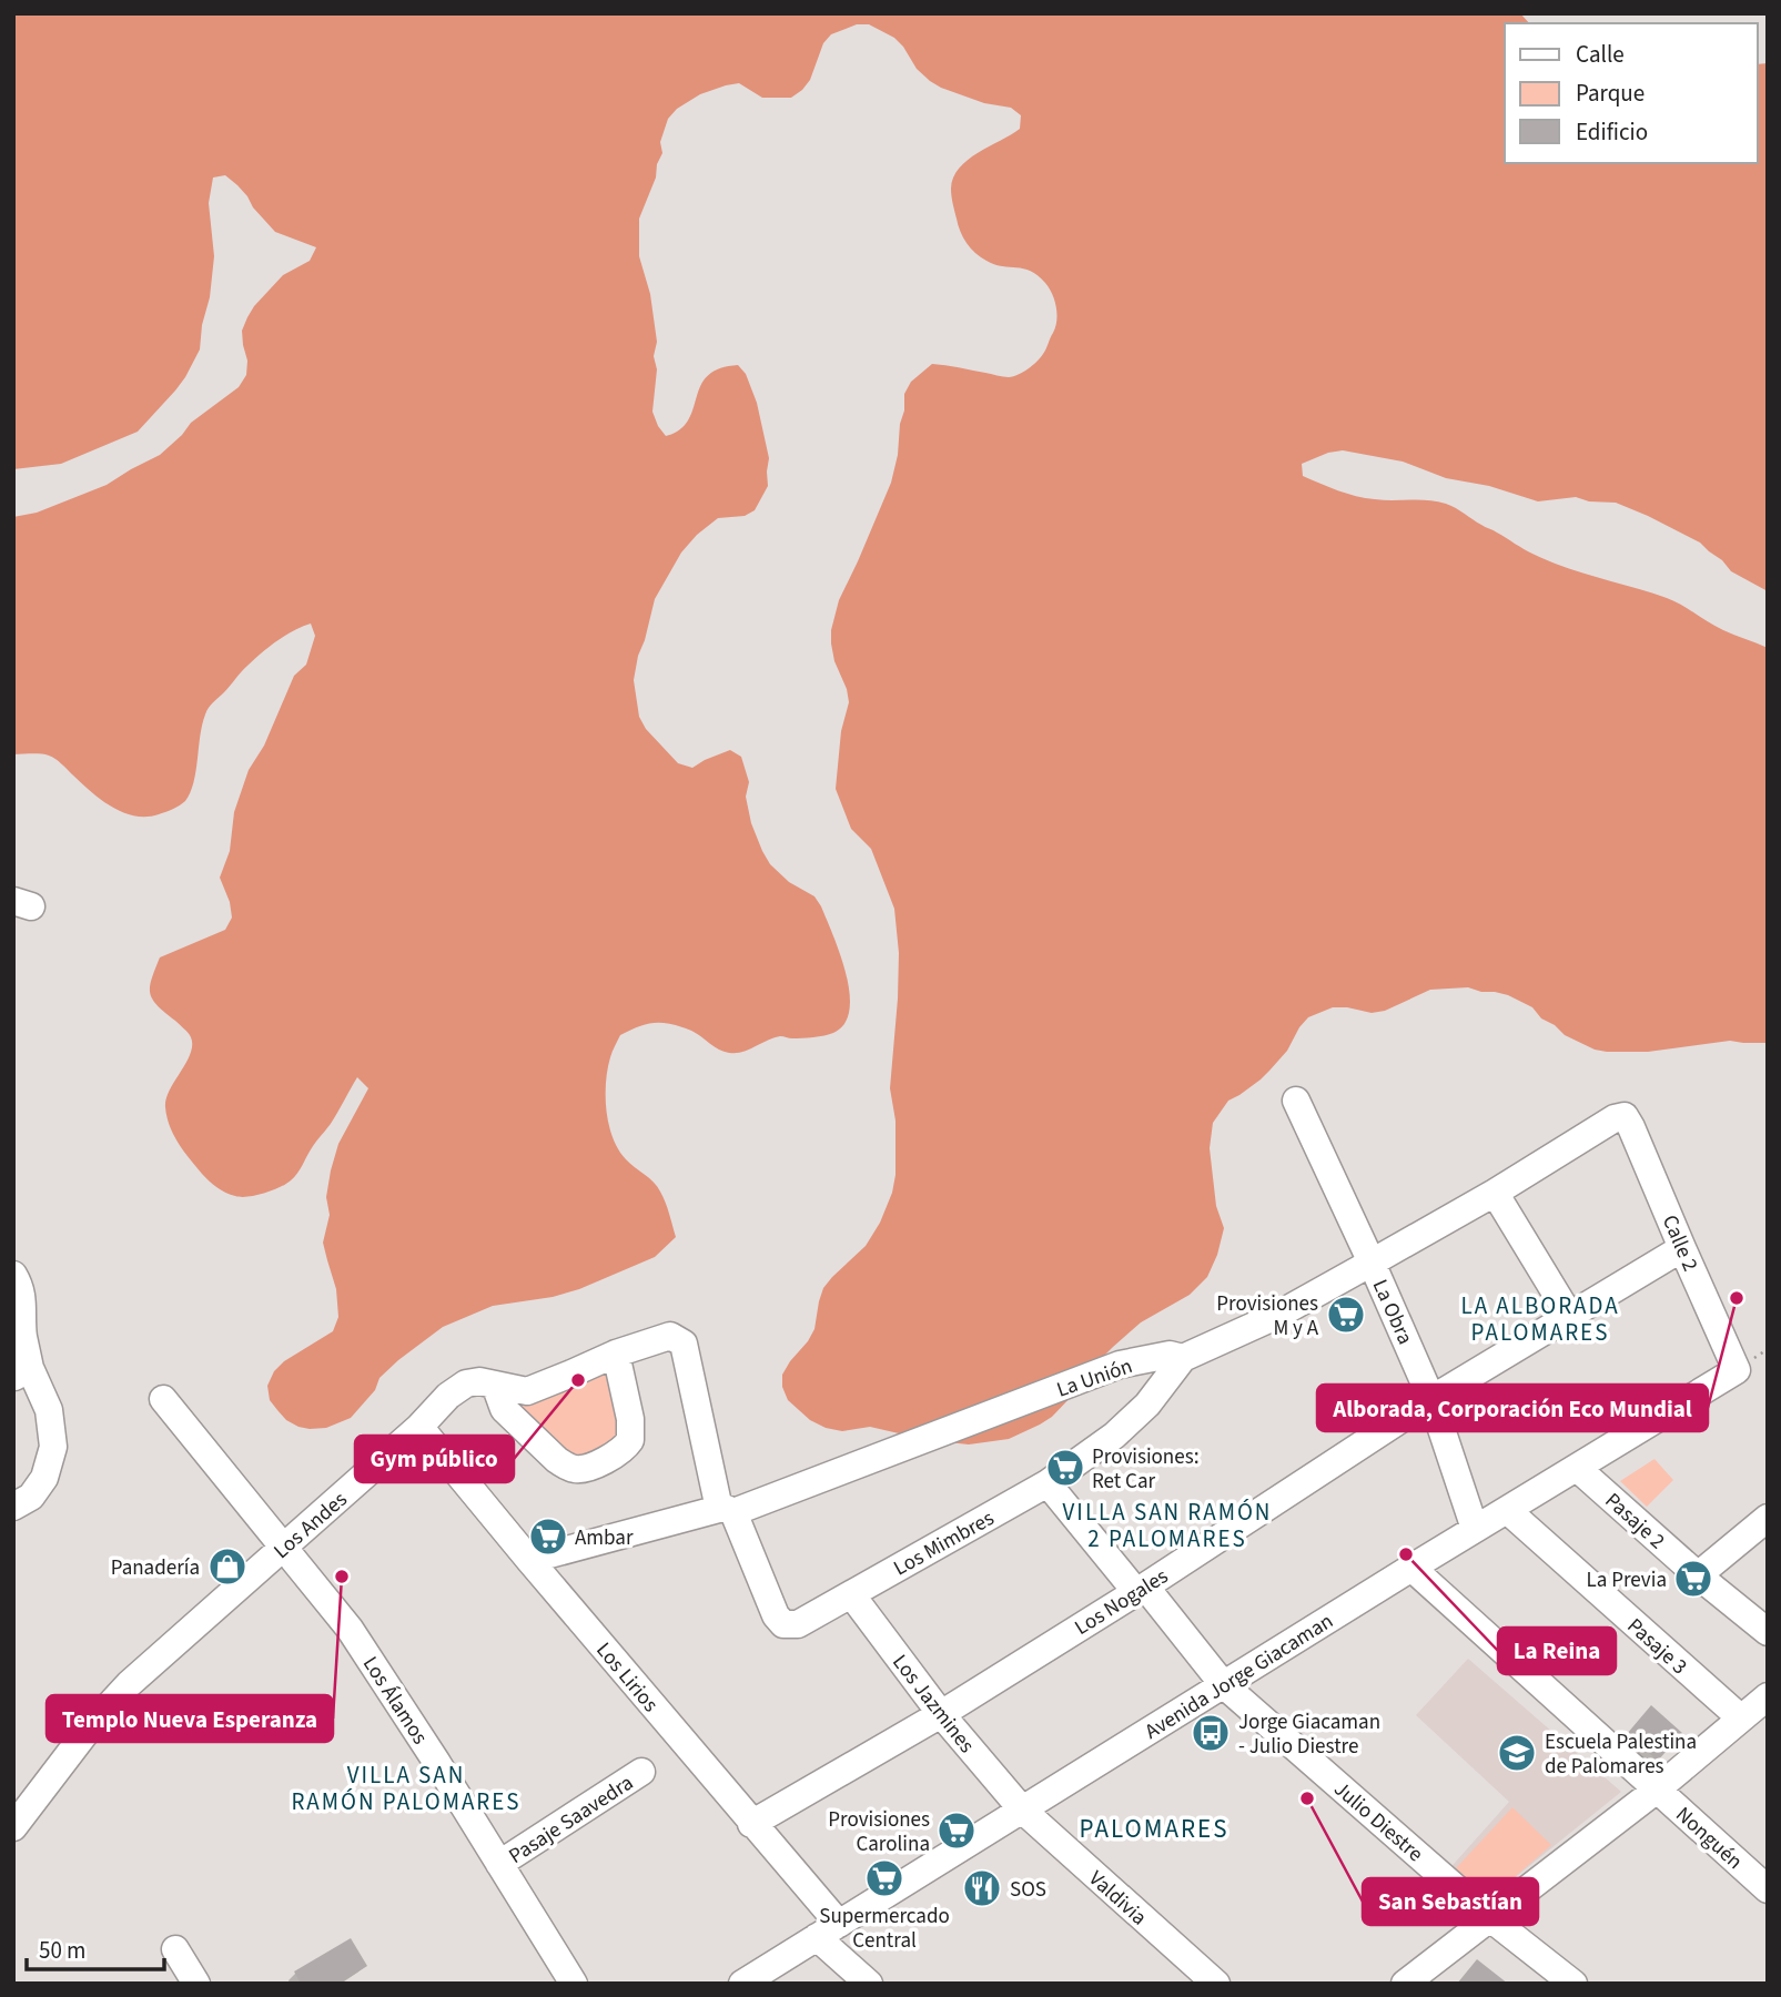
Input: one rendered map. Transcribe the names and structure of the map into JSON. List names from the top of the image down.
{
  "streets": {
    "street": [
      "Calle 2",
      "La Obra",
      "La Unión",
      "Pasaje 2",
      "Los Andes",
      "Los Mimbres",
      "Los Nogales",
      "Pasaje 3",
      "Avenida Jorge Giacaman",
      "Los Lirios",
      "Los Álamos",
      "Los Jazmines",
      "Pasaje Saavedra",
      "Julio Diestre",
      "Nonguén",
      "Valdivia"
    ]
  },
  "crossings": [
    ["Calle 2", "La Unión"],
    ["Calle 2", "Los Nogales"],
    ["Calle 2", "Avenida Jorge Giacaman"],
    ["La Obra", "La Unión"],
    ["La Obra", "Los Nogales"],
    ["La Obra", "Avenida Jorge Giacaman"],
    ["La Unión", "Los Andes"],
    ["La Unión", "Los Mimbres"],
    ["La Unión", "Los Lirios"],
    ["Pasaje 2", "Avenida Jorge Giacaman"],
    ["Los Andes", "Los Mimbres"],
    ["Los Andes", "Los Lirios"],
    ["Los Andes", "Los Álamos"],
    ["Los Mimbres", "Los Jazmines"],
    ["Los Mimbres", "Julio Diestre"],
    ["Los Nogales", "Los Lirios"],
    ["Los Nogales", "Los Jazmines"],
    ["Los Nogales", "Julio Diestre"],
    ["Pasaje 3", "Avenida Jorge Giacaman"],
    ["Avenida Jorge Giacaman", "Los Lirios"],
    ["Avenida Jorge Giacaman", "Los Jazmines"],
    ["Avenida Jorge Giacaman", "Julio Diestre"],
    ["Avenida Jorge Giacaman", "Nonguén"],
    ["Avenida Jorge Giacaman", "Valdivia"],
    ["Los Álamos", "Pasaje Saavedra"],
    ["Los Jazmines", "Valdivia"]
  ],
  "districts": [
    "LA ALBORADA PALOMARES",
    "VILLA SAN RAMÓN 2 PALOMARES",
    "VILLA SAN RAMÓN PALOMARES",
    "PALOMARES"
  ],
  "places": {
    "other": [
      "Alborada, Corporación Eco Mundial",
      "Gym público",
      "La Reina",
      "Templo Nueva Esperanza",
      "San Sebastían"
    ],
    "supermarket": [
      "Provisiones M y A",
      "Provisiones: Ret Car",
      "Ambar",
      "La Previa",
      "Provisiones Carolina",
      "Supermercado Central"
    ],
    "shop": ["Panadería"],
    "bus stop": ["Jorge Giacaman - Julio Diestre"],
    "school or university": ["Escuela Palestina de Palomares"],
    "restaurant": ["SOS"]
  },
  "legend": ["Calle", "Parque", "Edificio"],
  "scale_bar": "50 m"
}
